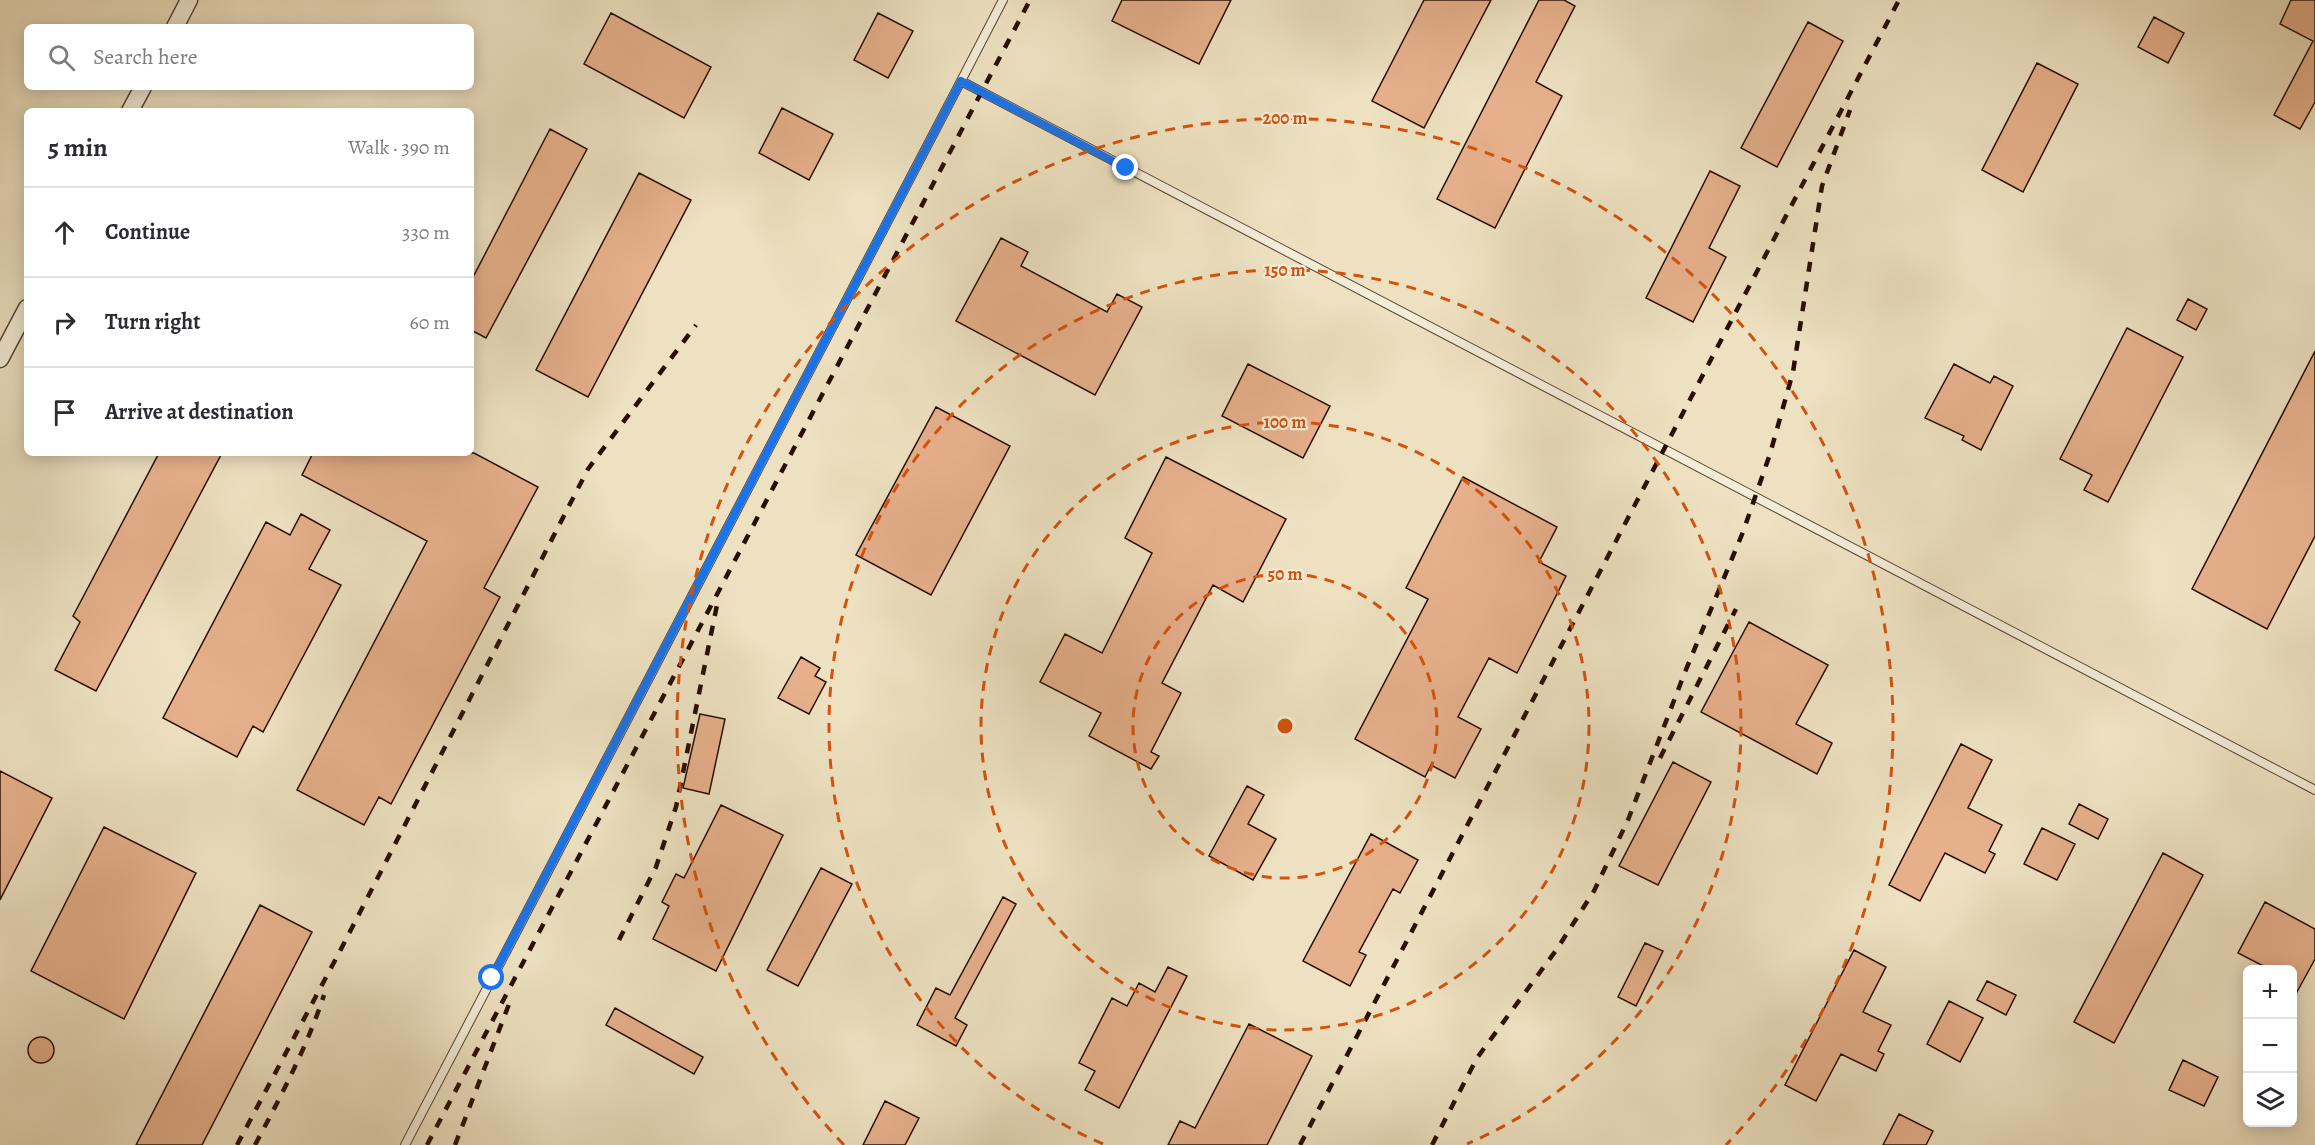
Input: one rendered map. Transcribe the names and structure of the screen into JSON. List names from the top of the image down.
{
  "page": {
    "search": "Search here",
    "heading": ["5 min", "Walk · 390 m"],
    "list": [
      ["Continue", "330 m"],
      ["Turn right", "60 m"],
      "Arrive at destination"
    ],
    "map_buttons": ["+", "−"]
  },
  "rings": [
    "200 m",
    "150 m",
    "100 m",
    "50 m"
  ]
}
